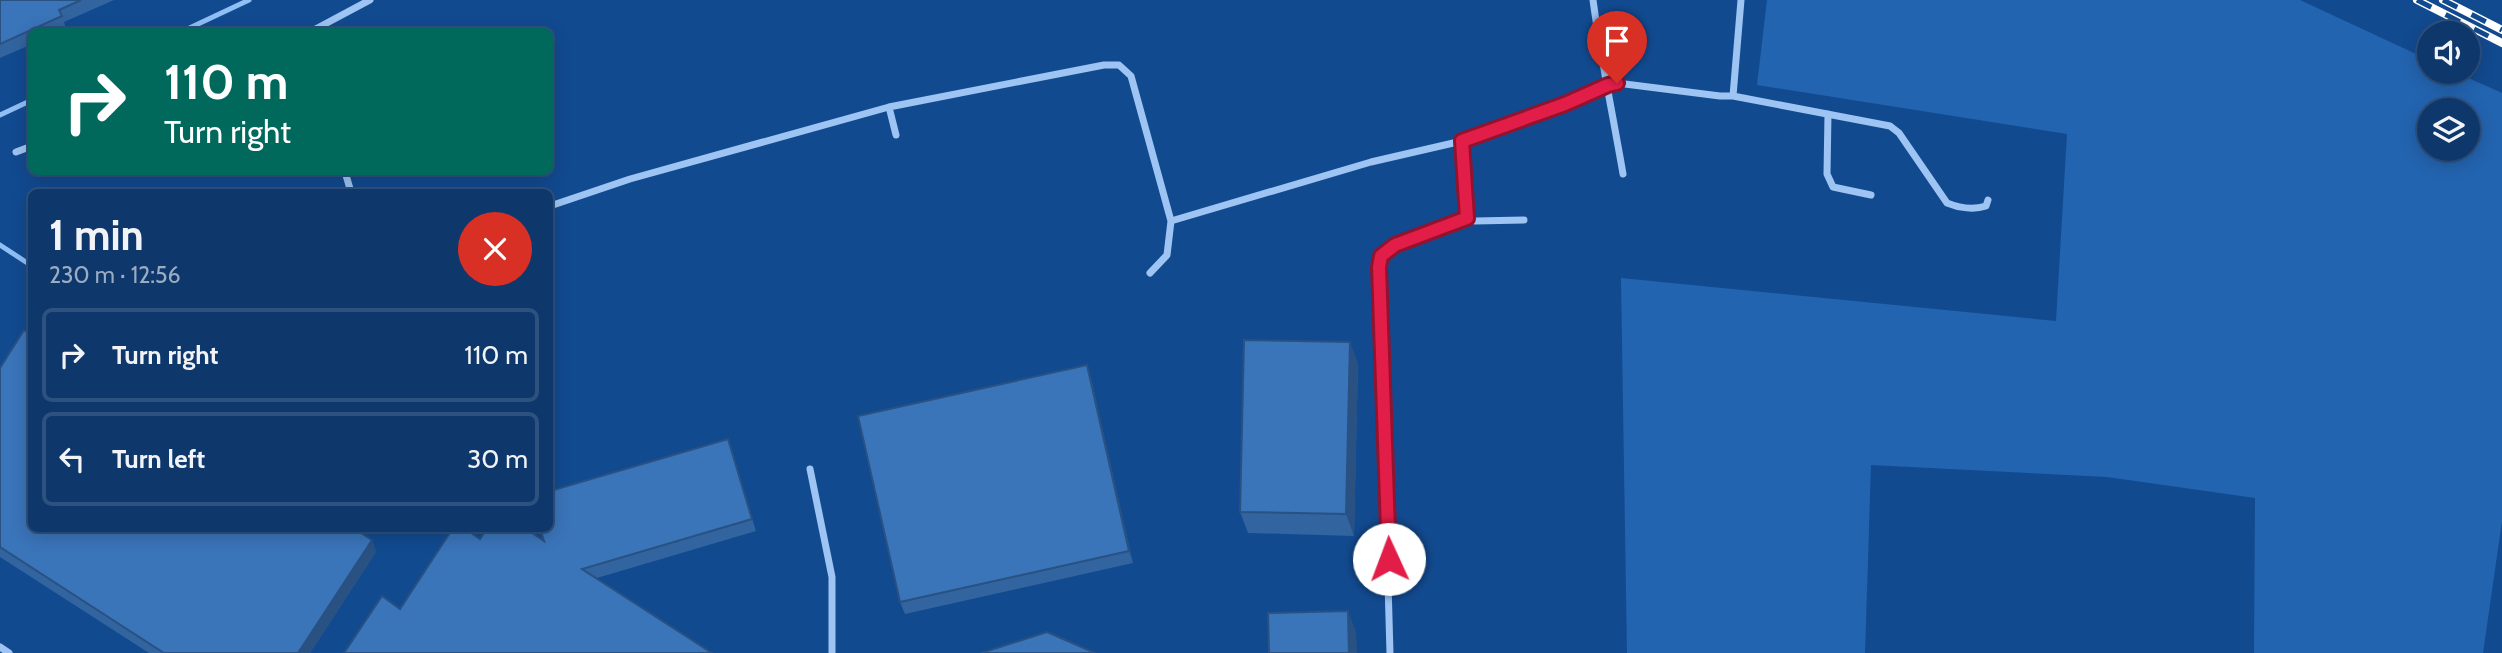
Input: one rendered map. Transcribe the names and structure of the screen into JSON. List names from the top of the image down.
{
  "page": {
    "turn": ["110 m", "Turn right"],
    "heading": ["1 min", "230 m · 12:56"],
    "list": [
      {
        "name": "Turn right",
        "value": "110 m"
      },
      {
        "name": "Turn left",
        "value": "30 m"
      }
    ]
  }
}
